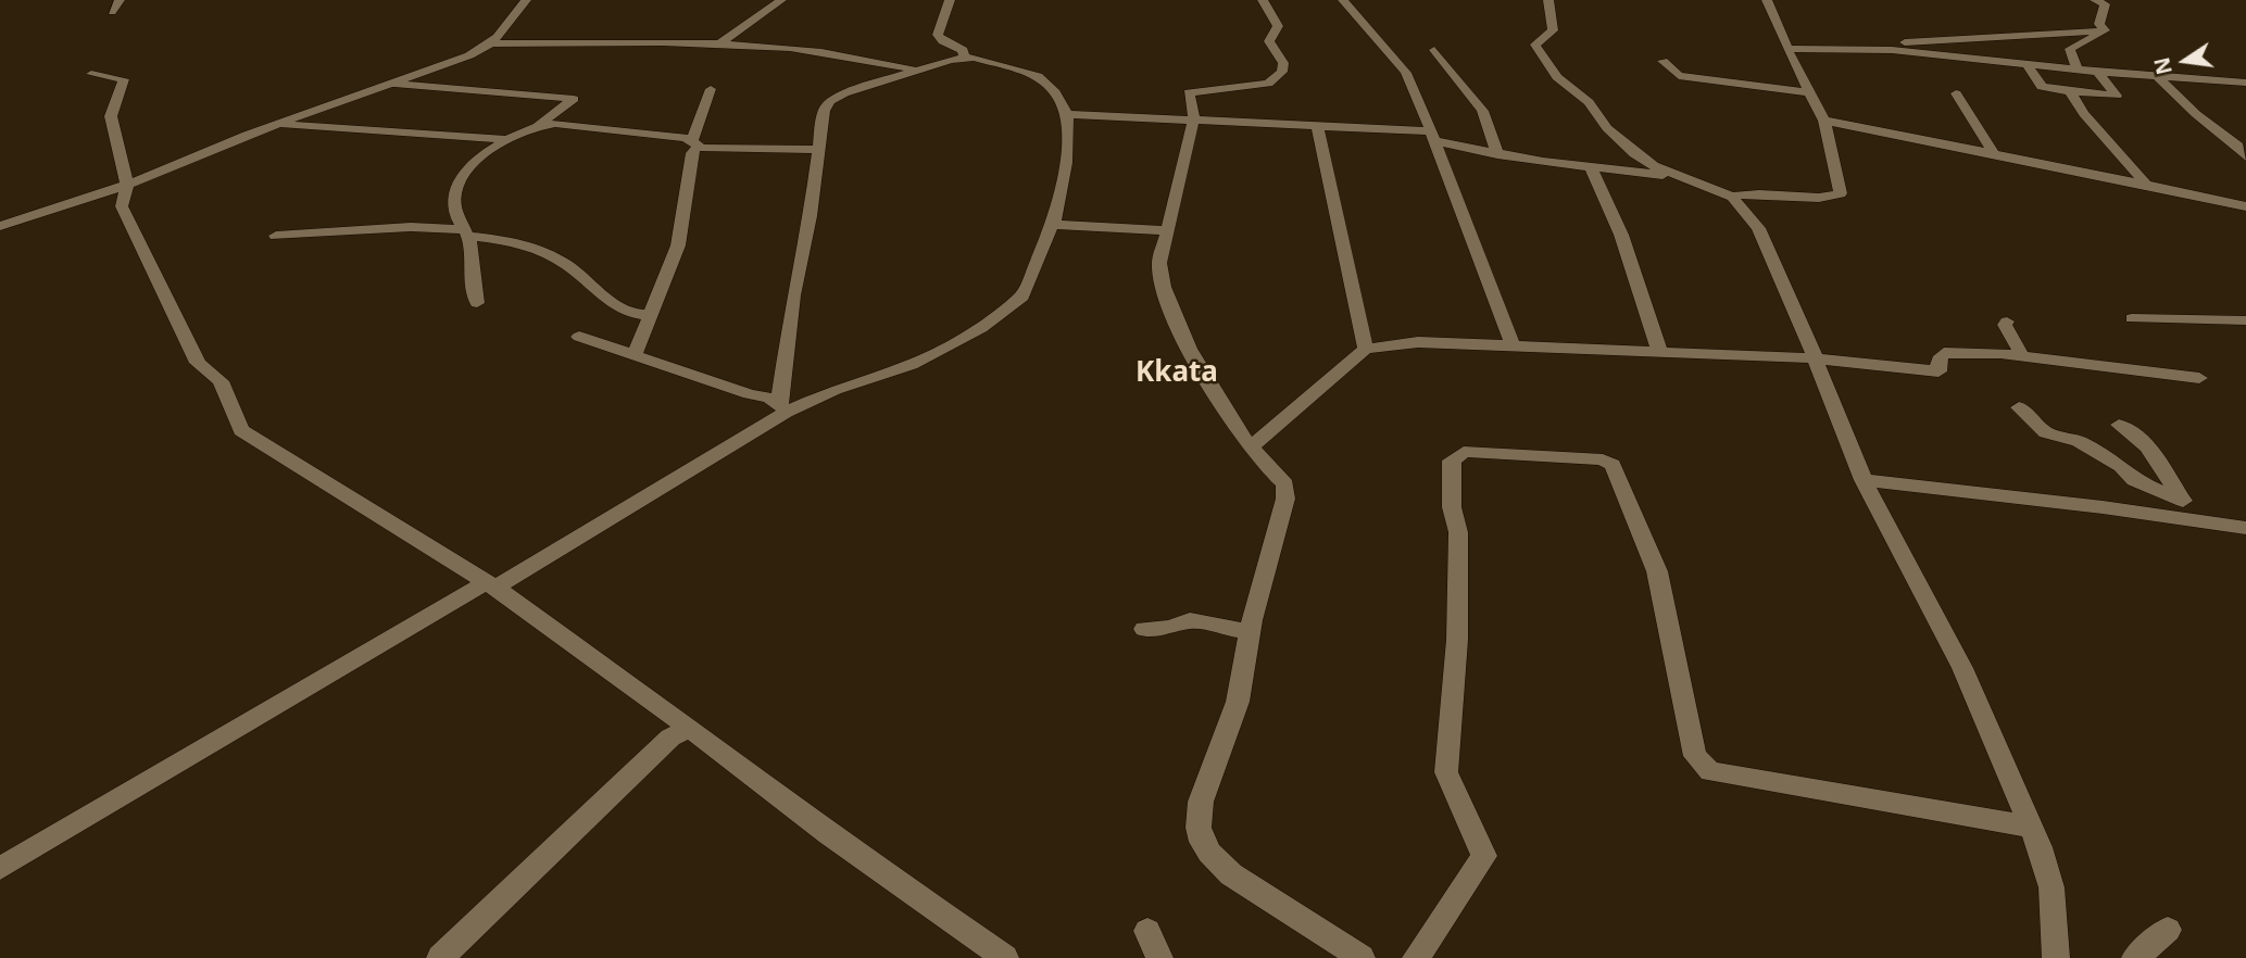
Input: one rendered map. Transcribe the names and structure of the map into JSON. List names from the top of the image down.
{
  "districts": ["Kkata"],
  "north": "left"
}
